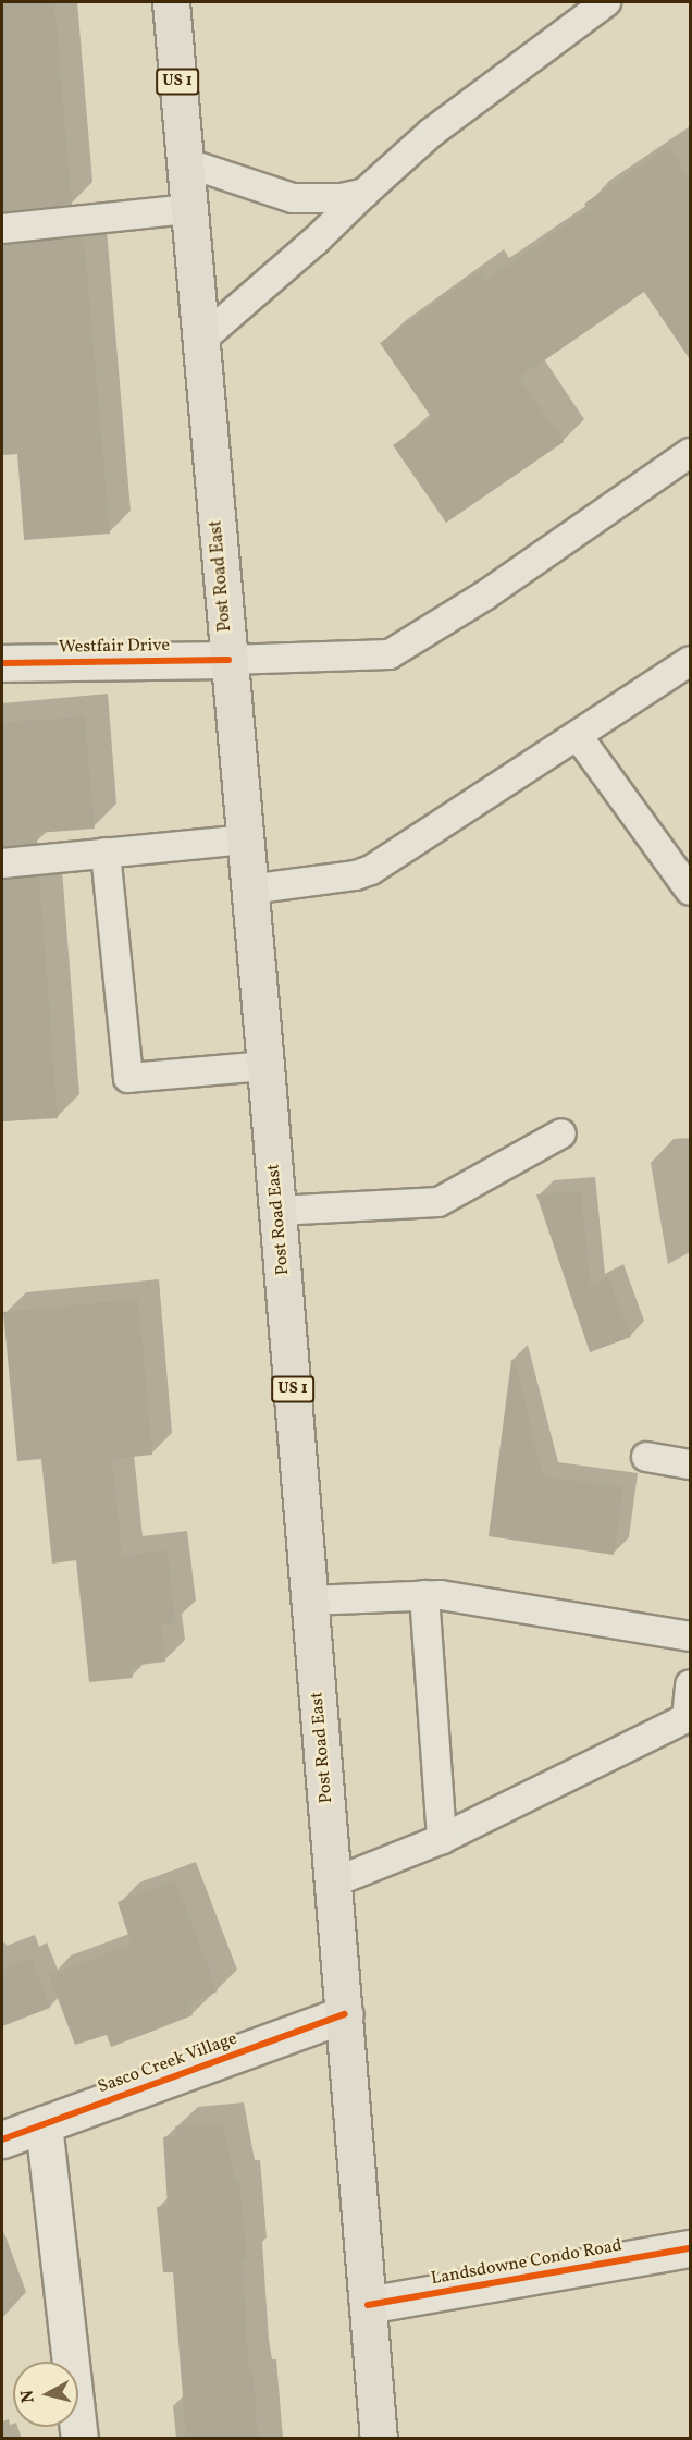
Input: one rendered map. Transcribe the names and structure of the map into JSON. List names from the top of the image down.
{
  "streets": {
    "main road": ["US 1", "Post Road East"],
    "street": ["Westfair Drive", "Sasco Creek Village", "Landsdowne Condo Road"]
  },
  "crossings": [
    ["Post Road East", "Westfair Drive"],
    ["Post Road East", "Sasco Creek Village"],
    ["Post Road East", "Landsdowne Condo Road"]
  ],
  "north": "left"
}
